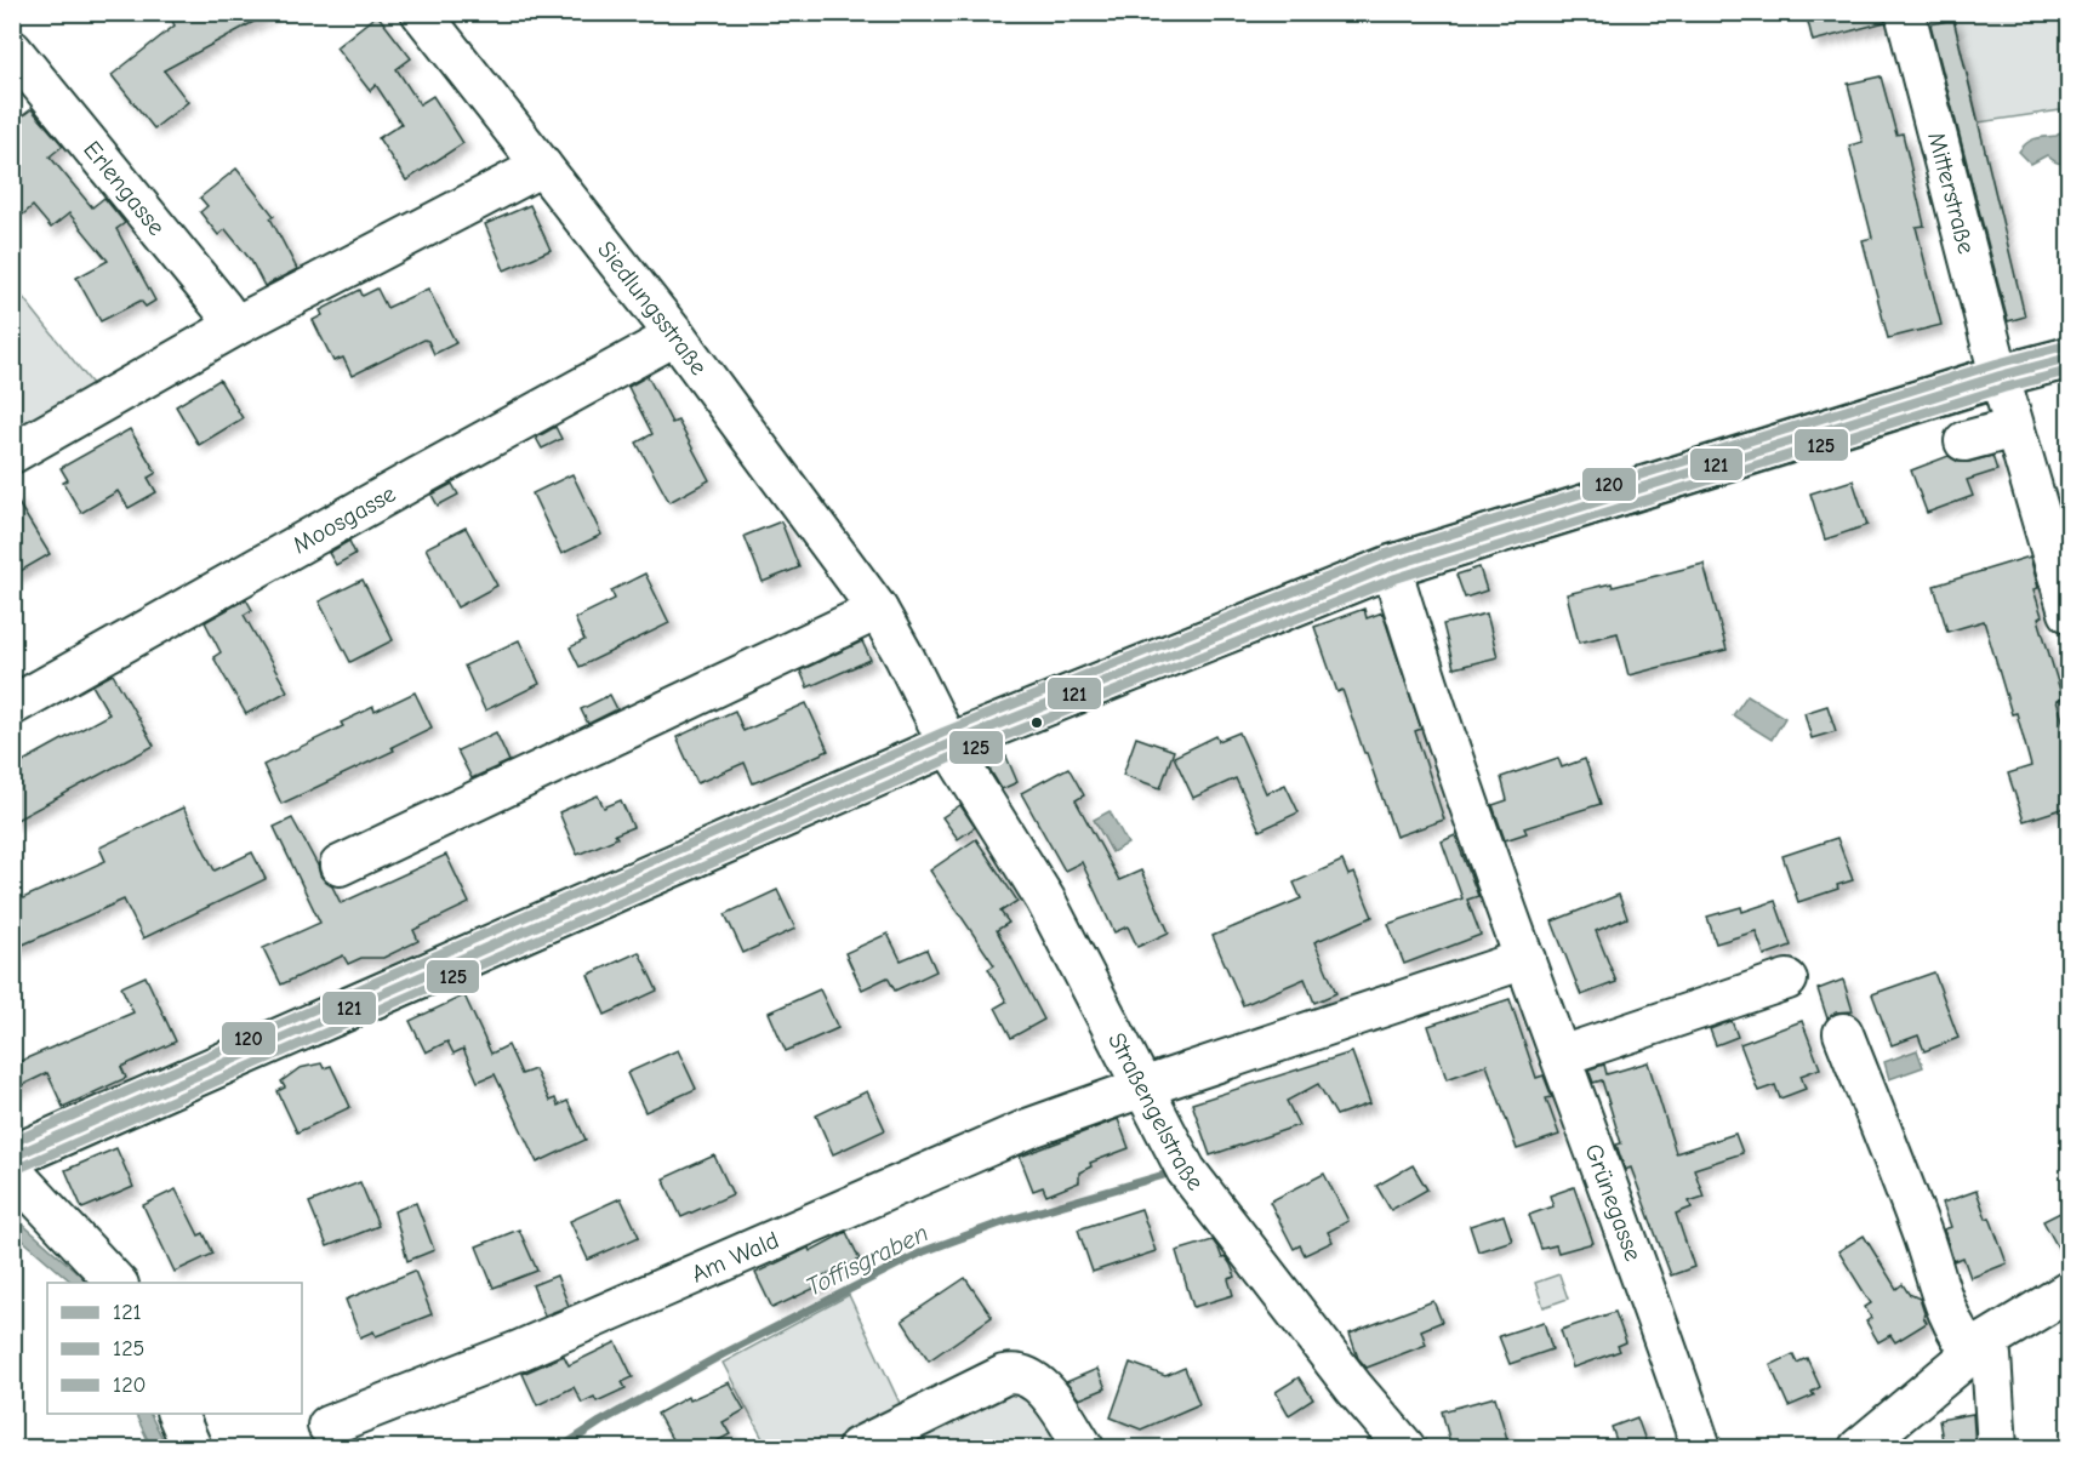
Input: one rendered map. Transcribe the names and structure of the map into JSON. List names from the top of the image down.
{
  "streets": {
    "street": [
      "Erlengasse",
      "Mitterstraße",
      "Siedlungsstraße",
      "Moosgasse",
      "Straßengelstraße",
      "Grünegasse",
      "Am Wald"
    ]
  },
  "crossings": [
    ["Siedlungsstraße", "Moosgasse"],
    ["Siedlungsstraße", "Straßengelstraße"],
    ["Straßengelstraße", "Am Wald"]
  ],
  "water": ["Toffisgraben"],
  "lines": ["transit line 120", "transit line 121", "transit line 125"],
  "legend": ["121", "125", "120"]
}
